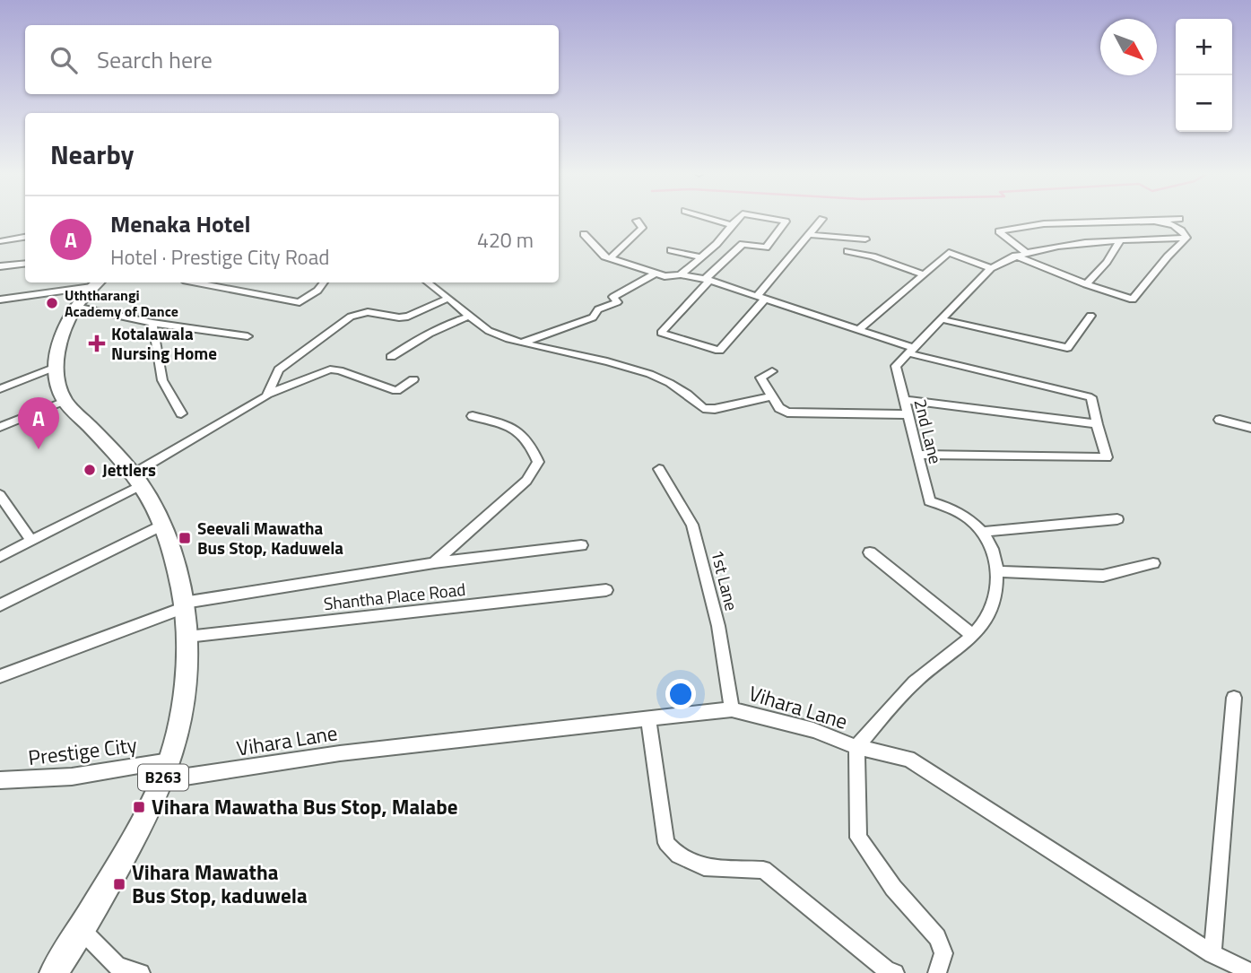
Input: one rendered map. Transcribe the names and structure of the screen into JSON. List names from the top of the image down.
{
  "streets": {
    "main road": ["B263"],
    "street": [
      "2nd Lane",
      "1st Lane",
      "Shantha Place Road",
      "Vihara Lane",
      "Prestige City"
    ]
  },
  "crossings": [
    ["2nd Lane", "Vihara Lane"],
    ["1st Lane", "Vihara Lane"],
    ["Shantha Place Road", "B263"],
    ["Vihara Lane", "Prestige City"],
    ["Vihara Lane", "B263"],
    ["Prestige City", "B263"]
  ],
  "places": {
    "other": ["Uththarangi Academy of Dance", "Jettlers"],
    "health": ["Kotalawala Nursing Home"],
    "transit": ["Seevali Mawatha Bus Stop, Kaduwela", "Vihara Mawatha Bus Stop, Malabe", "Vihara Mawatha Bus Stop, kaduwela"]
  },
  "north": "bottom right",
  "page": {
    "map_buttons": ["+", "−"],
    "search": "Search here",
    "heading": "Nearby",
    "list": [
      {
        "mark": "A",
        "name": "Menaka Hotel",
        "note": "Hotel · Prestige City Road",
        "value": "420 m"
      }
    ],
    "pins": "A"
  }
}
